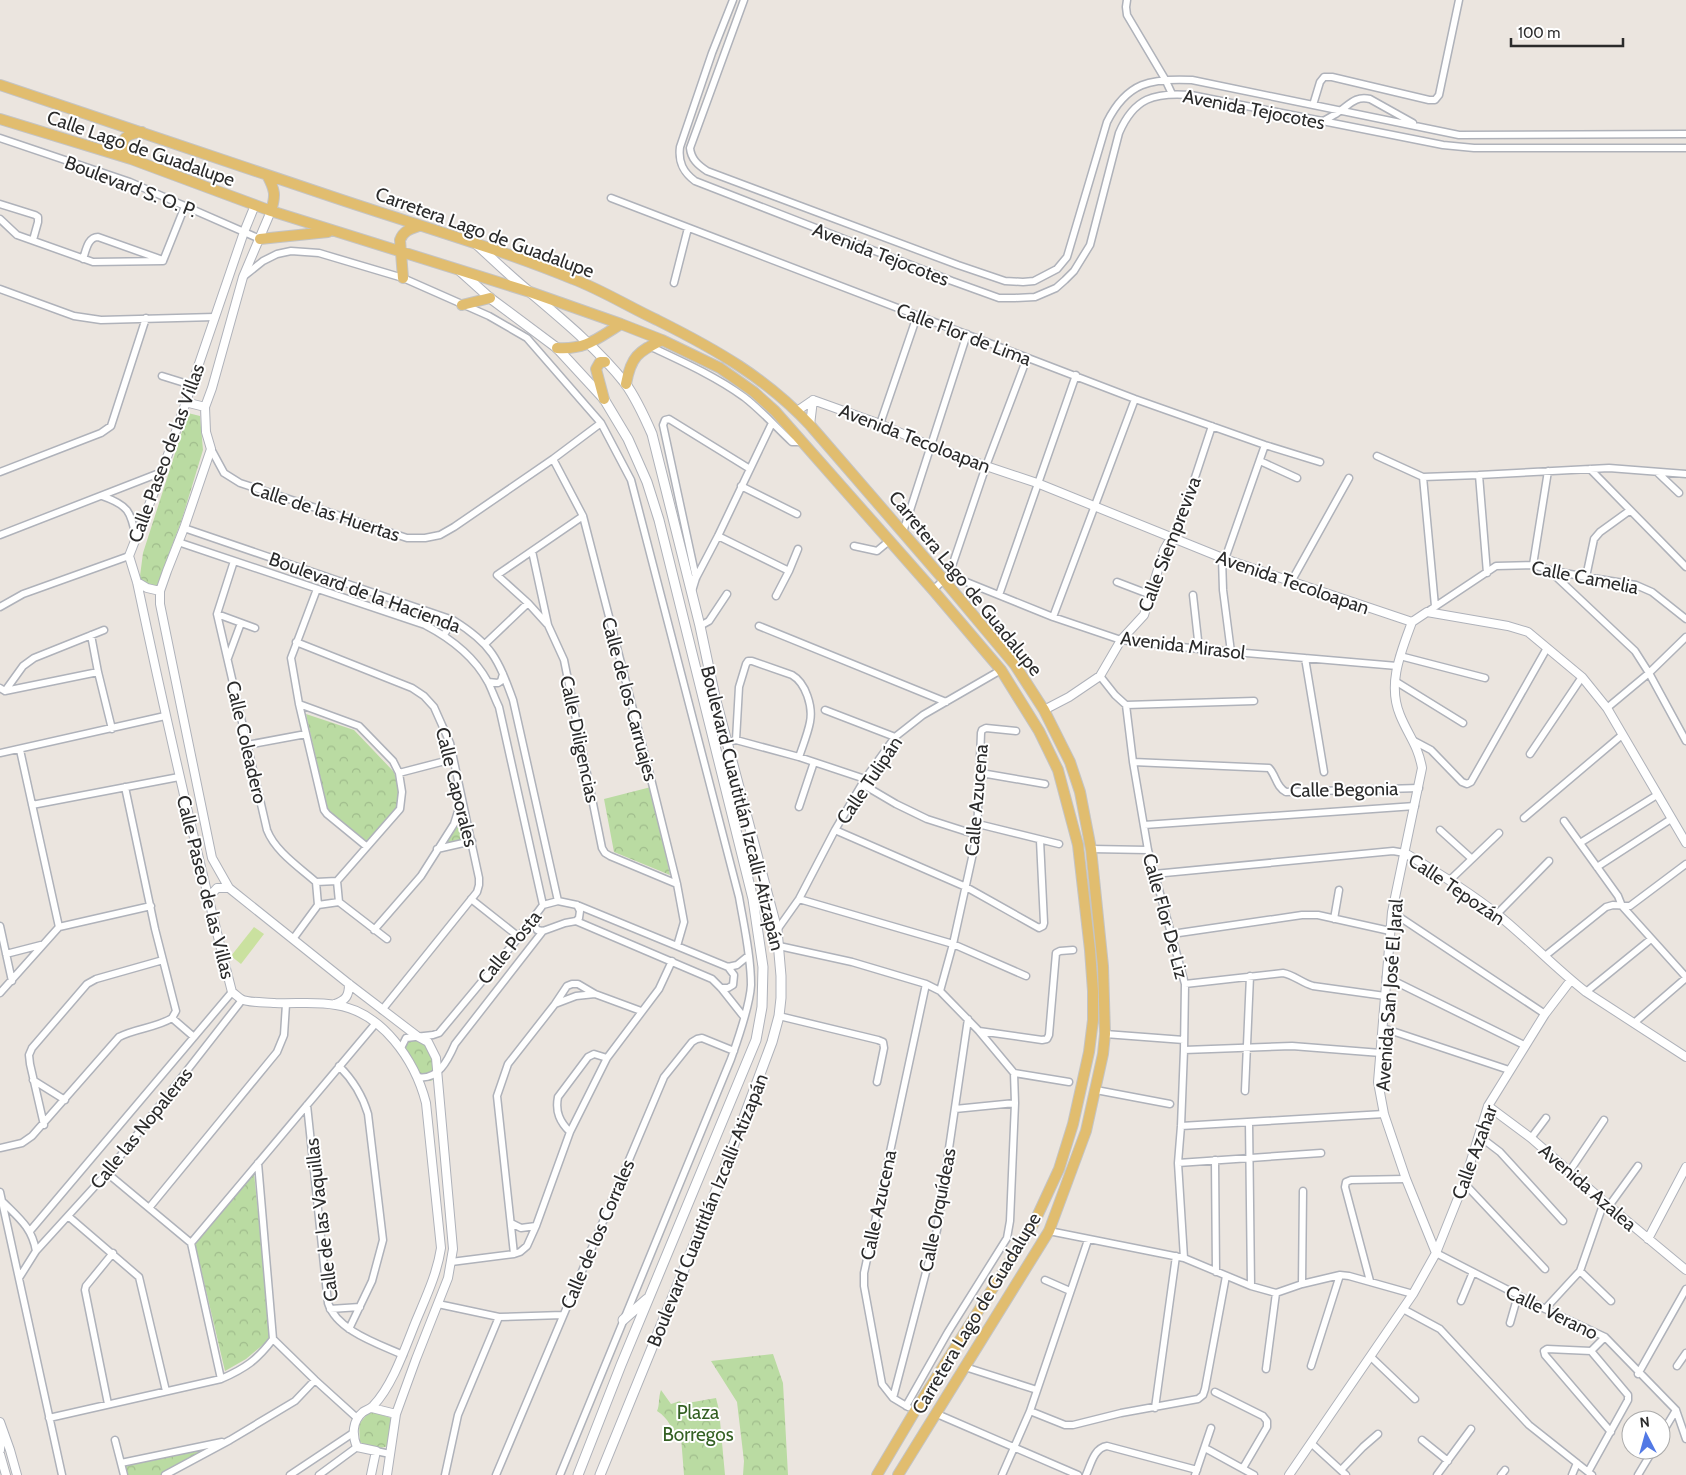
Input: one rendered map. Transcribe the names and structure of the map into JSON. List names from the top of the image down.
{
  "streets": {
    "main road": ["Calle Lago de Guadalupe", "Carretera Lago de Guadalupe", "Boulevard Cuautitlán Izcalli-Atizapán"],
    "street": [
      "Avenida Tejocotes",
      "Boulevard S. O. P.",
      "Calle Flor de Lima",
      "Avenida Tecoloapan",
      "Calle Paseo de las Villas",
      "Calle de las Huertas",
      "Calle Siempreviva",
      "Calle Camelia",
      "Boulevard de la Hacienda",
      "Avenida Mirasol",
      "Calle de los Carruajes",
      "Calle Diligencias",
      "Calle Coleadero",
      "Calle Tulipán",
      "Calle Caporales",
      "Calle Begonia",
      "Calle Azucena",
      "Calle Tepozán",
      "Calle Flor De Liz",
      "Calle Posta",
      "Avenida San José El Jaral",
      "Calle las Nopaleras",
      "Calle Azahar",
      "Avenida Azalea",
      "Calle Orquídeas",
      "Calle de las Vaquillas",
      "Calle de los Corrales",
      "Calle Verano"
    ]
  },
  "crossings": [
    ["Calle Lago de Guadalupe", "Carretera Lago de Guadalupe"],
    ["Calle Lago de Guadalupe", "Calle Paseo de las Villas"],
    ["Boulevard S. O. P.", "Calle Paseo de las Villas"],
    ["Carretera Lago de Guadalupe", "Avenida Tecoloapan"],
    ["Carretera Lago de Guadalupe", "Calle Paseo de las Villas"],
    ["Carretera Lago de Guadalupe", "Calle Siempreviva"],
    ["Carretera Lago de Guadalupe", "Avenida Mirasol"],
    ["Carretera Lago de Guadalupe", "Calle Tulipán"],
    ["Carretera Lago de Guadalupe", "Calle Azucena"],
    ["Carretera Lago de Guadalupe", "Boulevard Cuautitlán Izcalli-Atizapán"],
    ["Calle Flor de Lima", "Calle Siempreviva"],
    ["Avenida Tecoloapan", "Calle Siempreviva"],
    ["Avenida Tecoloapan", "Avenida San José El Jaral"],
    ["Calle Paseo de las Villas", "Calle de las Huertas"],
    ["Calle Paseo de las Villas", "Boulevard de la Hacienda"],
    ["Calle Paseo de las Villas", "Boulevard Cuautitlán Izcalli-Atizapán"],
    ["Calle Paseo de las Villas", "Calle Posta"],
    ["Calle Paseo de las Villas", "Calle las Nopaleras"],
    ["Calle Paseo de las Villas", "Calle de las Vaquillas"],
    ["Calle de las Huertas", "Calle de los Carruajes"],
    ["Calle de las Huertas", "Boulevard Cuautitlán Izcalli-Atizapán"],
    ["Calle Siempreviva", "Avenida Mirasol"],
    ["Boulevard de la Hacienda", "Calle Posta"],
    ["Avenida Mirasol", "Avenida San José El Jaral"],
    ["Calle de los Carruajes", "Calle Diligencias"],
    ["Calle de los Carruajes", "Calle Posta"],
    ["Calle Tulipán", "Boulevard Cuautitlán Izcalli-Atizapán"],
    ["Calle Begonia", "Calle Flor De Liz"],
    ["Calle Begonia", "Avenida San José El Jaral"],
    ["Calle Azucena", "Calle Orquídeas"],
    ["Boulevard Cuautitlán Izcalli-Atizapán", "Calle de los Corrales"],
    ["Calle Tepozán", "Calle Flor De Liz"],
    ["Calle Tepozán", "Avenida San José El Jaral"],
    ["Calle Tepozán", "Calle Azahar"],
    ["Avenida San José El Jaral", "Calle Azahar"],
    ["Avenida San José El Jaral", "Calle Verano"],
    ["Calle Azahar", "Avenida Azalea"],
    ["Calle Azahar", "Calle Verano"]
  ],
  "parks": ["Plaza Borregos"],
  "scale_bar": "100 m",
  "north": "top"
}
